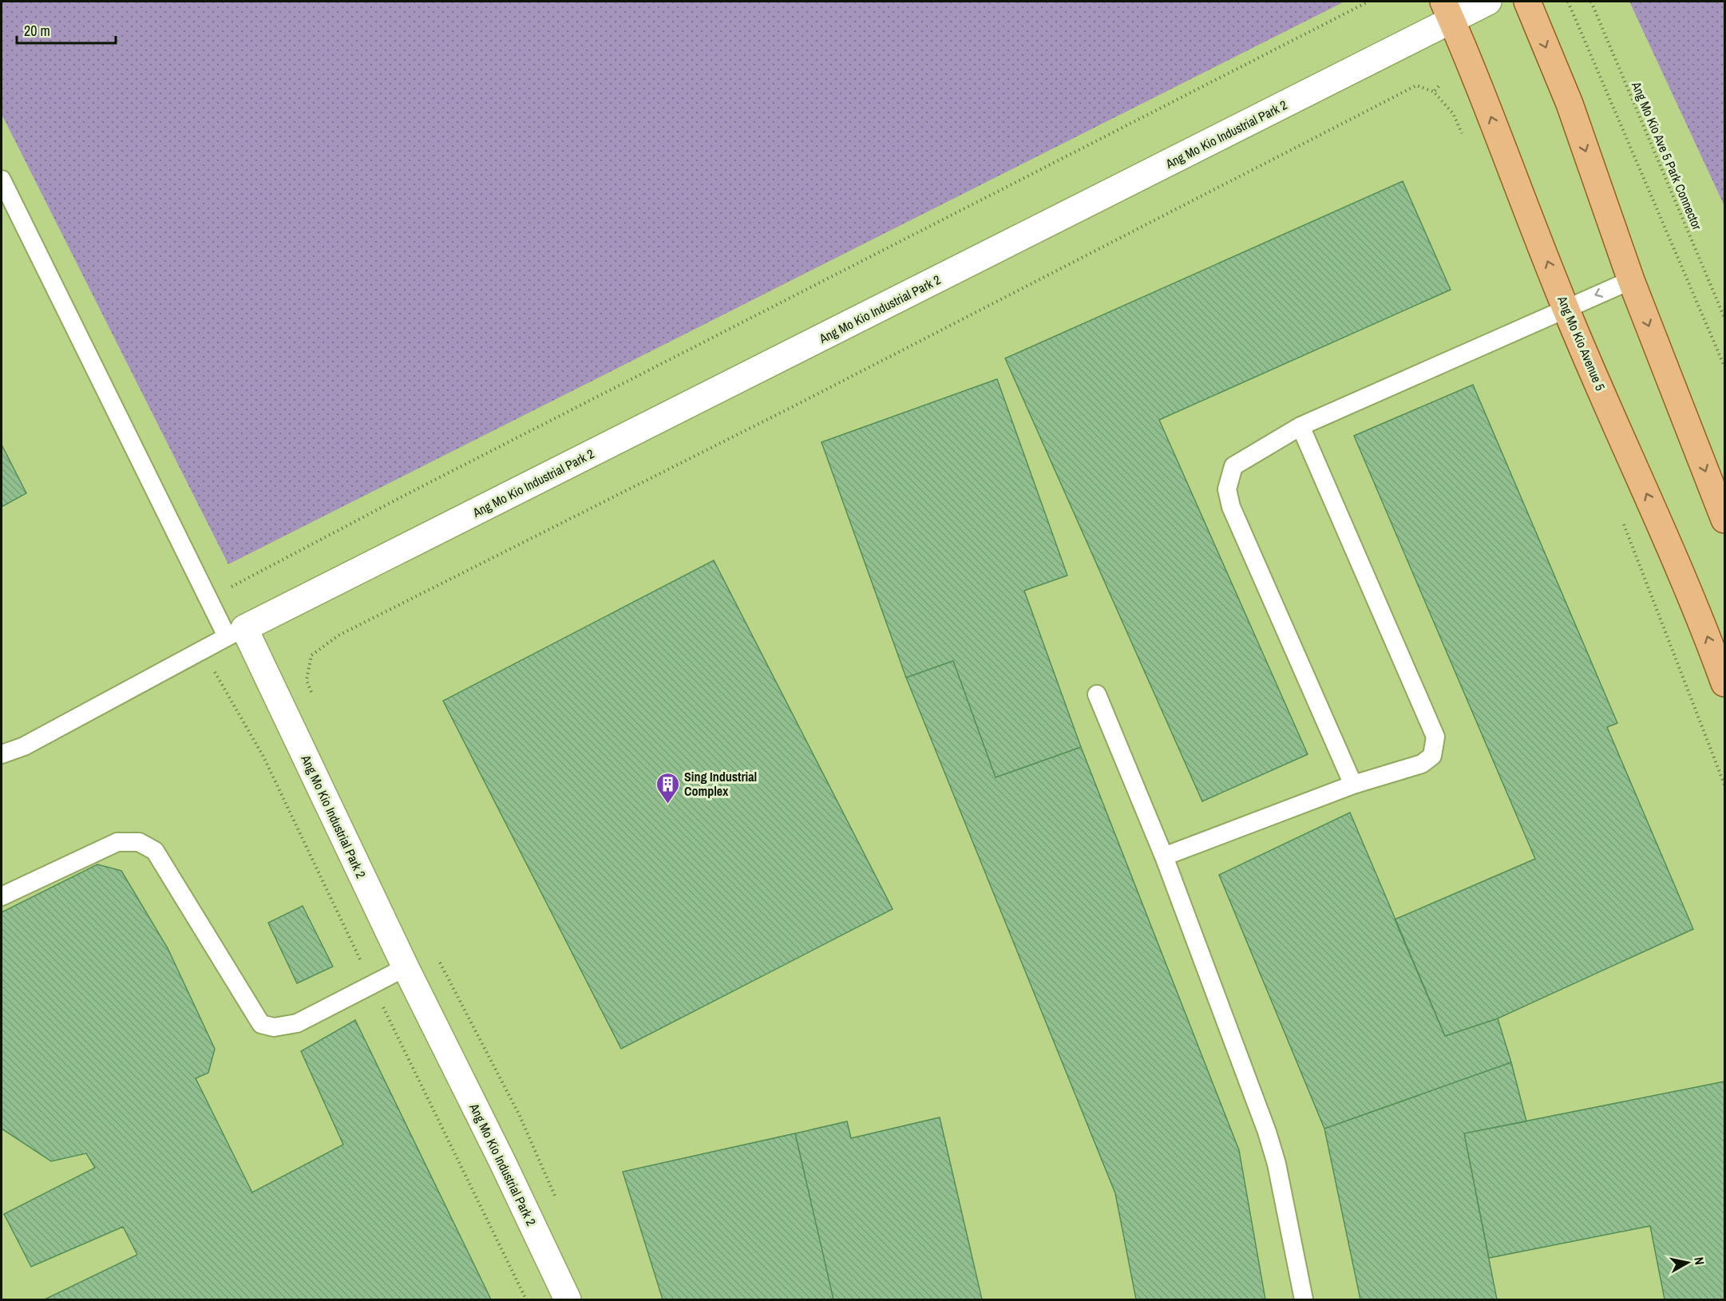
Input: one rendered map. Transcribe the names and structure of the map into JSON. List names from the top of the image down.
{
  "streets": {
    "main road": ["Ang Mo Kio Avenue 5"],
    "street": ["Ang Mo Kio Industrial Park 2"],
    "path": ["Ang Mo Kio Ave 5 Park Connector"]
  },
  "crossings": [
    ["Ang Mo Kio Industrial Park 2", "Ang Mo Kio Avenue 5"]
  ],
  "places": {
    "building": ["Sing Industrial Complex"]
  },
  "scale_bar": "20 m",
  "north": "right"
}
